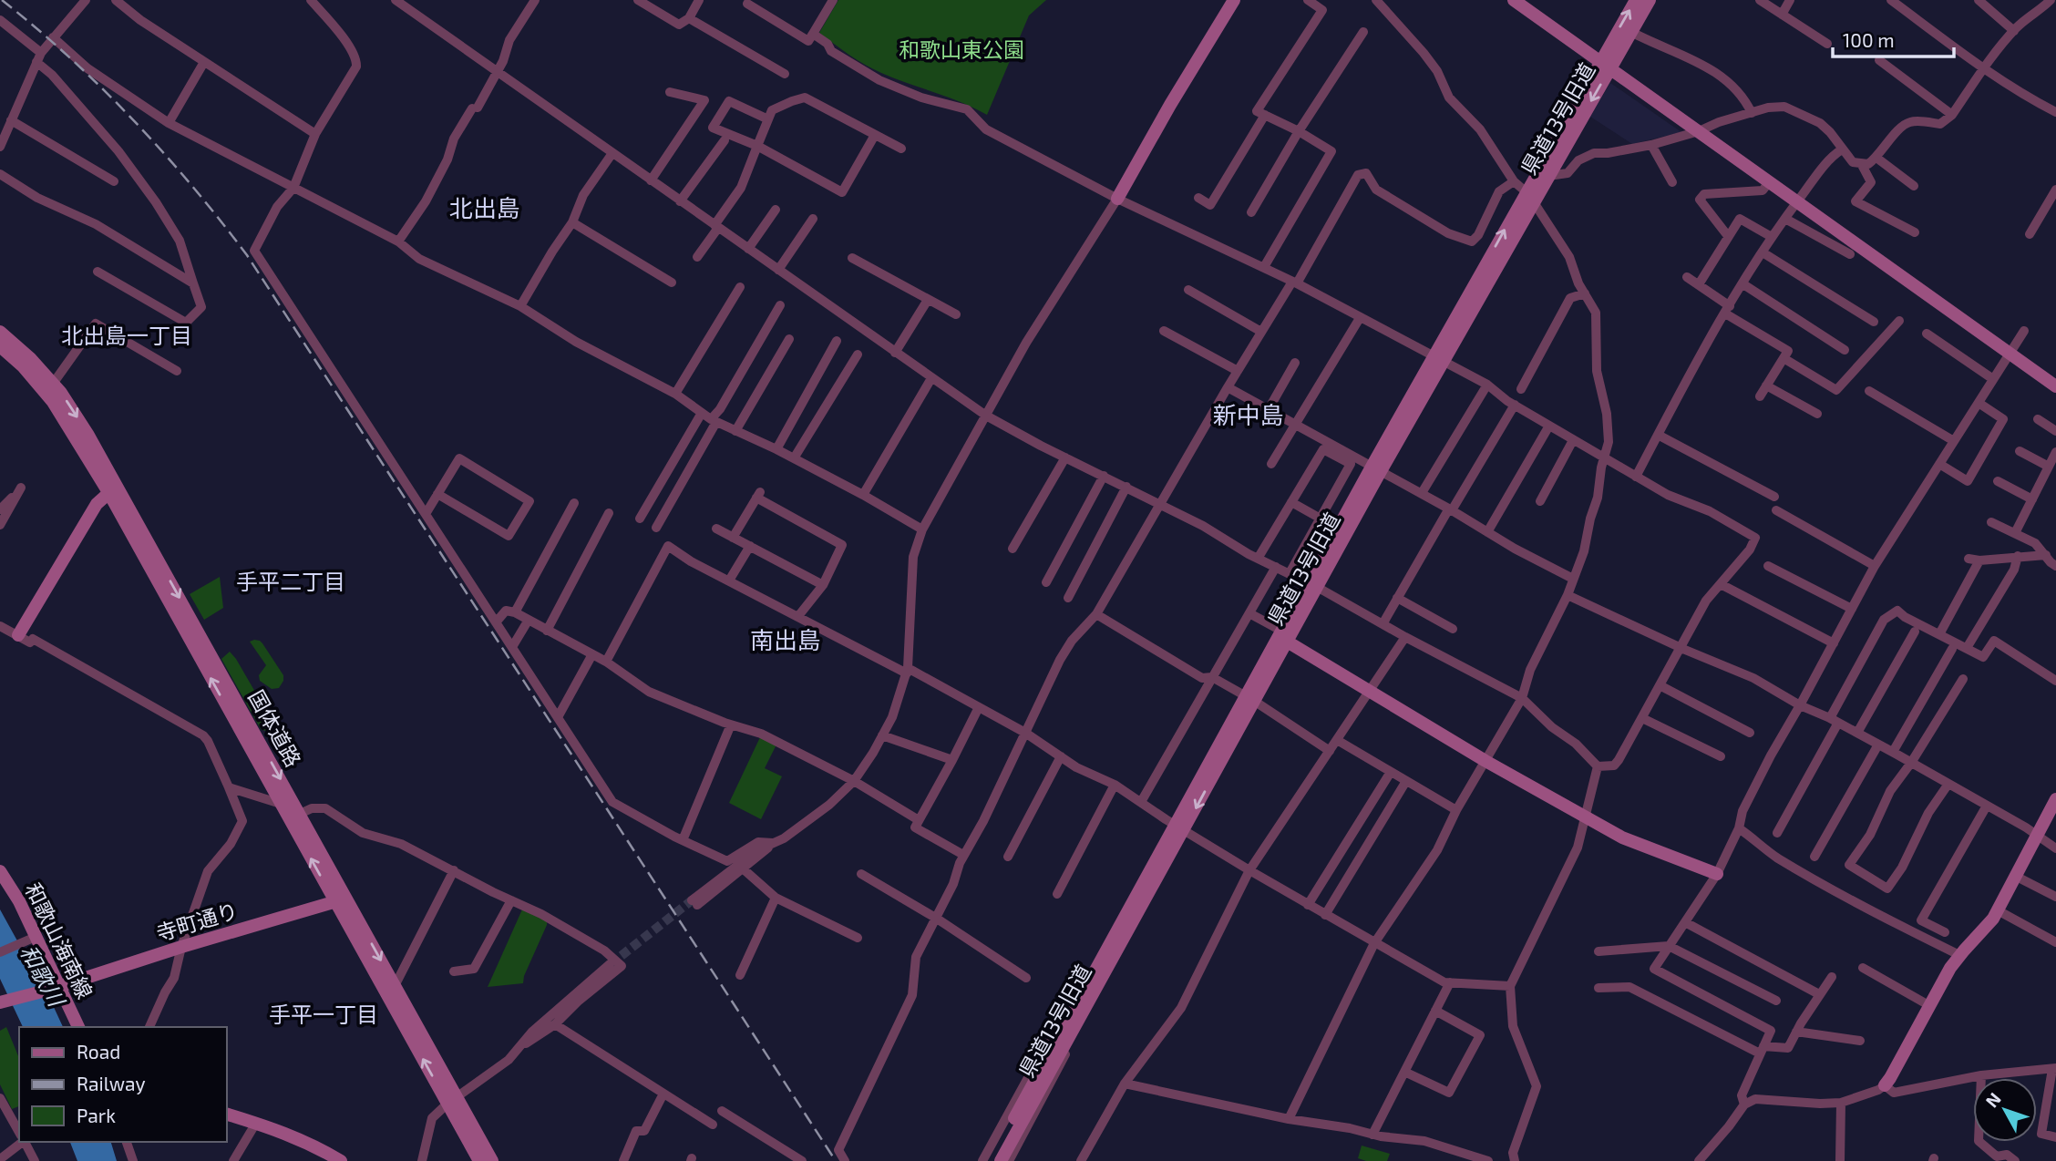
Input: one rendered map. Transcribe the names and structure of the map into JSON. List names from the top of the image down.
{
  "streets": {
    "street": [
      "県道13号旧道",
      "国体道路",
      "寺町通り",
      "和歌山海南線"
    ]
  },
  "crossings": [
    ["国体道路", "寺町通り"],
    ["寺町通り", "和歌山海南線"]
  ],
  "districts": [
    "北出島",
    "北出島一丁目",
    "新中島",
    "手平二丁目",
    "南出島",
    "手平一丁目"
  ],
  "water": ["和歌川"],
  "parks": ["和歌山東公園"],
  "legend": ["Road", "Railway", "Park"],
  "scale_bar": "100 m",
  "north": "top left"
}
